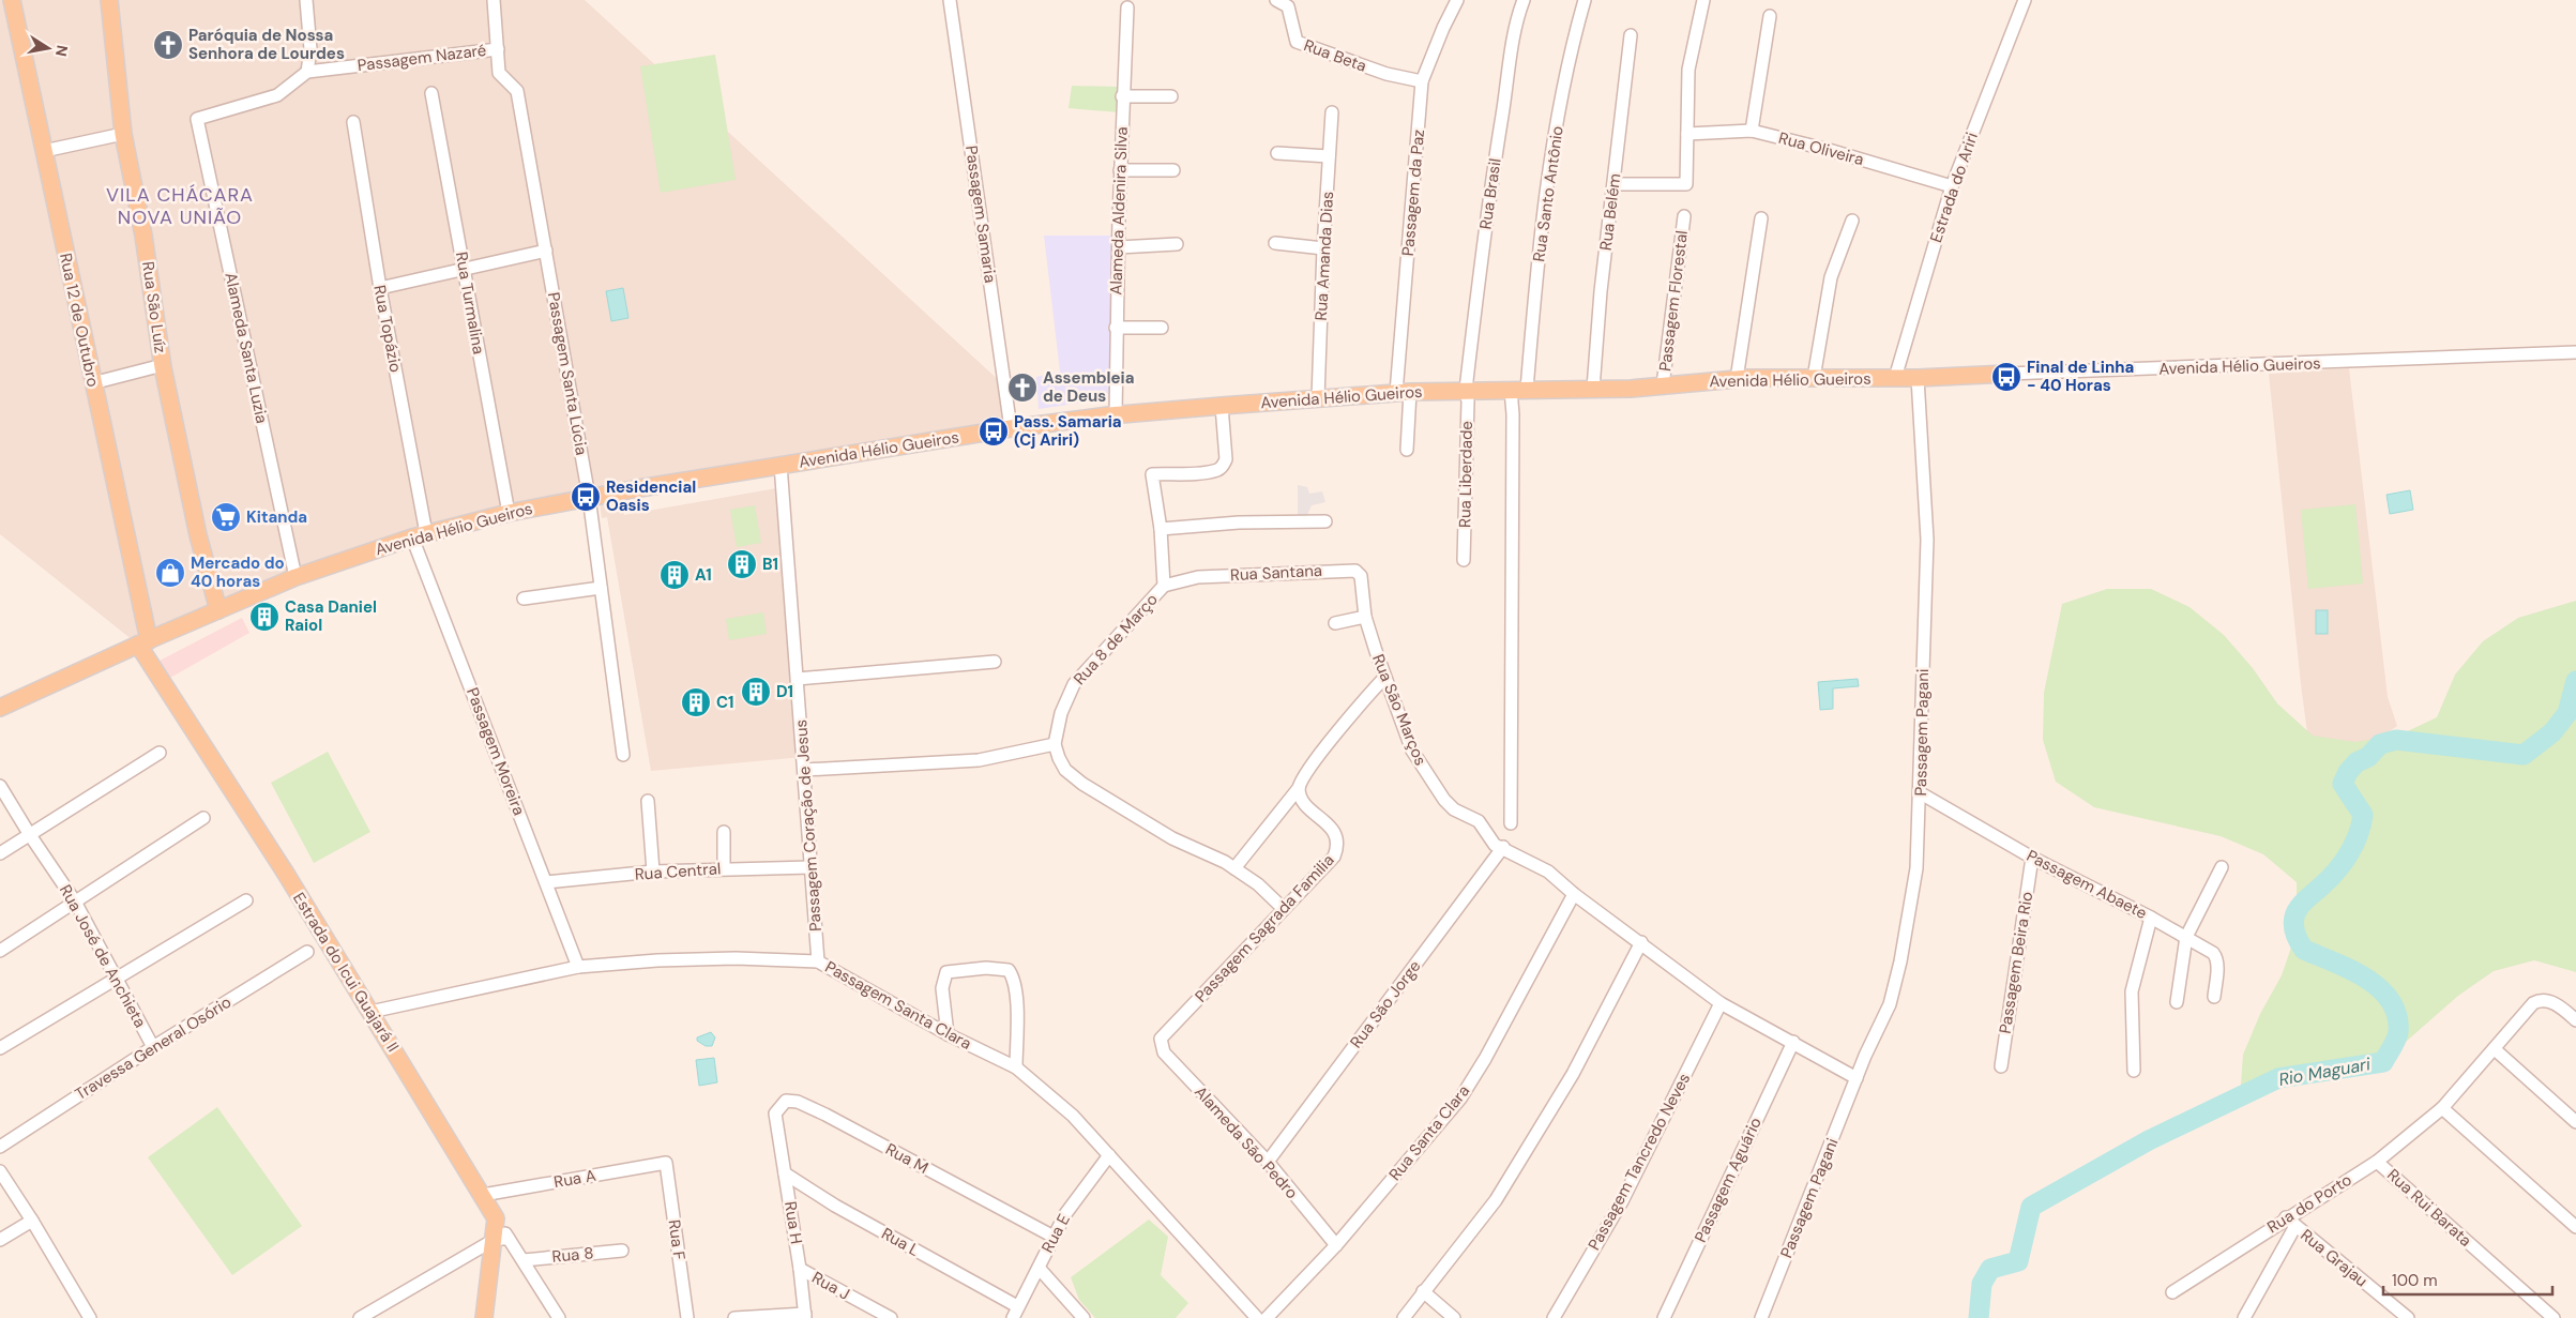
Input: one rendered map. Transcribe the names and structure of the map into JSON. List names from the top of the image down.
{
  "streets": {
    "main road": [
      "Rua São Luíz",
      "Rua 12 de Outubro",
      "Avenida Hélio Gueiros",
      "Estrada do Icui Guajará II"
    ],
    "street": [
      "Rua Beta",
      "Passagem Nazaré",
      "Rua Oliveira",
      "Estrada do Ariri",
      "Passagem da Paz",
      "Rua Brasil",
      "Rua Santo Antônio",
      "Alameda Aldenira Silva",
      "Rua Belém",
      "Passagem Samaria",
      "Rua Amanda Dias",
      "Passagem Florestal",
      "Rua Turmalina",
      "Rua Topázio",
      "Alameda Santa Luzia",
      "Passagem Santa Lúcia",
      "Rua Liberdade",
      "Rua Santana",
      "Rua 8 de Março",
      "Rua São Marços",
      "Passagem Pagani",
      "Passagem Moreira",
      "Passagem Coração de Jesus",
      "Rua Central",
      "Passagem Abaete",
      "Passagem Sagrada Familia",
      "Rua José de Anchieta",
      "Passagem Beira Rio",
      "Rua São Jorge",
      "Passagem Santa Clara",
      "Travessa General Osório",
      "Rua Santa Clara",
      "Alameda São Pedro",
      "Rua M",
      "Passagem Tancredo Neves",
      "Rua A",
      "Passagem Aguário",
      "Rua do Porto",
      "Rua Rui Barata",
      "Rua H",
      "Rua E",
      "Rua F",
      "Rua L",
      "Rua 8",
      "Rua Grajau",
      "Rua J"
    ]
  },
  "crossings": [
    ["Rua Beta", "Passagem da Paz"],
    ["Passagem Nazaré", "Alameda Santa Luzia"],
    ["Passagem Nazaré", "Passagem Santa Lúcia"],
    ["Rua Oliveira", "Estrada do Ariri"],
    ["Estrada do Ariri", "Avenida Hélio Gueiros"],
    ["Passagem da Paz", "Avenida Hélio Gueiros"],
    ["Rua Brasil", "Avenida Hélio Gueiros"],
    ["Rua Brasil", "Rua Liberdade"],
    ["Rua Santo Antônio", "Avenida Hélio Gueiros"],
    ["Alameda Aldenira Silva", "Avenida Hélio Gueiros"],
    ["Rua Belém", "Avenida Hélio Gueiros"],
    ["Passagem Samaria", "Avenida Hélio Gueiros"],
    ["Rua Amanda Dias", "Avenida Hélio Gueiros"],
    ["Passagem Florestal", "Avenida Hélio Gueiros"],
    ["Rua Turmalina", "Avenida Hélio Gueiros"],
    ["Rua São Luíz", "Avenida Hélio Gueiros"],
    ["Rua 12 de Outubro", "Avenida Hélio Gueiros"],
    ["Rua 12 de Outubro", "Estrada do Icui Guajará II"],
    ["Rua Topázio", "Avenida Hélio Gueiros"],
    ["Rua Topázio", "Passagem Moreira"],
    ["Alameda Santa Luzia", "Avenida Hélio Gueiros"],
    ["Avenida Hélio Gueiros", "Passagem Santa Lúcia"],
    ["Avenida Hélio Gueiros", "Rua Liberdade"],
    ["Avenida Hélio Gueiros", "Rua 8 de Março"],
    ["Avenida Hélio Gueiros", "Passagem Pagani"],
    ["Avenida Hélio Gueiros", "Passagem Moreira"],
    ["Avenida Hélio Gueiros", "Passagem Coração de Jesus"],
    ["Avenida Hélio Gueiros", "Estrada do Icui Guajará II"],
    ["Rua Santana", "Rua 8 de Março"],
    ["Rua Santana", "Rua São Marços"],
    ["Rua São Marços", "Rua São Jorge"],
    ["Passagem Pagani", "Passagem Abaete"],
    ["Passagem Moreira", "Rua Central"],
    ["Passagem Moreira", "Passagem Santa Clara"],
    ["Passagem Coração de Jesus", "Rua Central"],
    ["Passagem Coração de Jesus", "Passagem Santa Clara"],
    ["Passagem Abaete", "Passagem Beira Rio"],
    ["Passagem Sagrada Familia", "Alameda São Pedro"],
    ["Rua José de Anchieta", "Travessa General Osório"],
    ["Estrada do Icui Guajará II", "Passagem Santa Clara"],
    ["Estrada do Icui Guajará II", "Rua A"],
    ["Rua São Jorge", "Alameda São Pedro"],
    ["Passagem Santa Clara", "Rua E"],
    ["Rua Santa Clara", "Alameda São Pedro"],
    ["Rua M", "Rua H"],
    ["Rua M", "Rua E"],
    ["Rua A", "Rua F"],
    ["Rua do Porto", "Rua Rui Barata"],
    ["Rua do Porto", "Rua Grajau"],
    ["Rua H", "Rua L"],
    ["Rua H", "Rua J"],
    ["Rua E", "Rua L"]
  ],
  "districts": ["VILA CHÁCARA NOVA UNIÃO"],
  "water": ["Rio Maguari"],
  "places": {
    "church": ["Paróquia de Nossa Senhora de Lourdes", "Assembleia de Deus"],
    "bus stop": ["Final de Linha - 40 Horas", "Pass. Samaria (Cj Ariri)", "Residencial Oasis"],
    "supermarket": ["Kitanda"],
    "building": [
      "B1",
      "A1",
      "Casa Daniel Raiol",
      "D1",
      "C1"
    ],
    "shop": ["Mercado do 40 horas"]
  },
  "scale_bar": "100 m",
  "north": "right"
}
